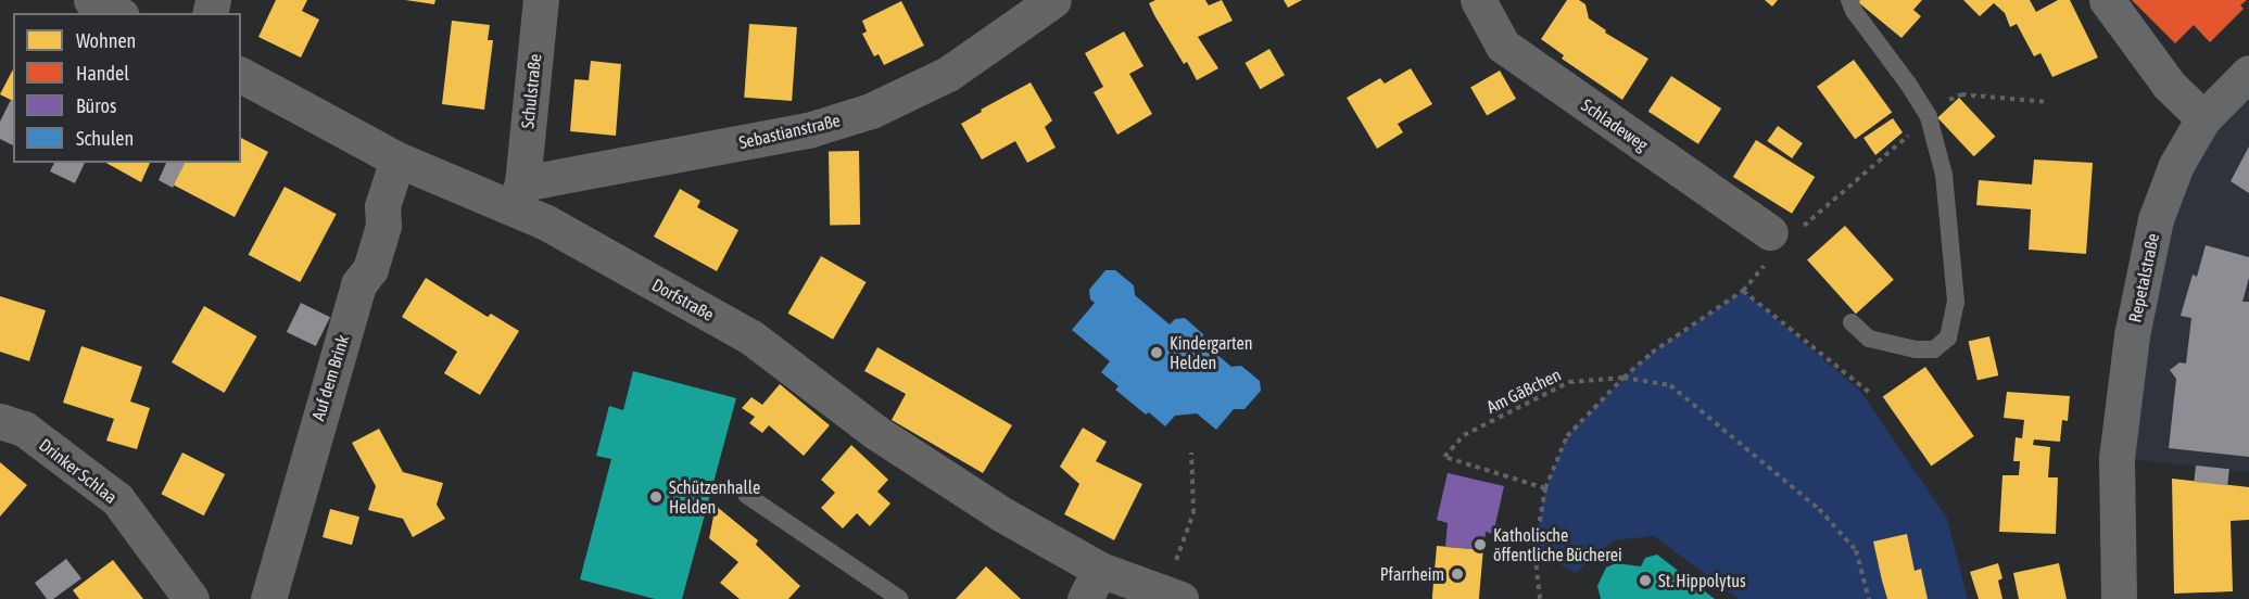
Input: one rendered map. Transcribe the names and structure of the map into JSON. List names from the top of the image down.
{
  "streets": {
    "main road": ["Repetalstraße"],
    "street": [
      "Schulstraße",
      "Schladeweg",
      "Sebastianstraße",
      "Dorfstraße",
      "Auf dem Brink",
      "Drinker Schlaa"
    ],
    "path": ["Am Gäßchen"]
  },
  "crossings": [
    ["Schulstraße", "Sebastianstraße"],
    ["Schulstraße", "Dorfstraße"],
    ["Sebastianstraße", "Dorfstraße"],
    ["Dorfstraße", "Auf dem Brink"]
  ],
  "places": [
    "Kindergarten Helden",
    "Schützenhalle Helden",
    "Katholische öffentliche Bücherei",
    "Pfarrheim",
    "St. Hippolytus"
  ],
  "legend": [
    "Wohnen",
    "Handel",
    "Büros",
    "Schulen"
  ]
}
